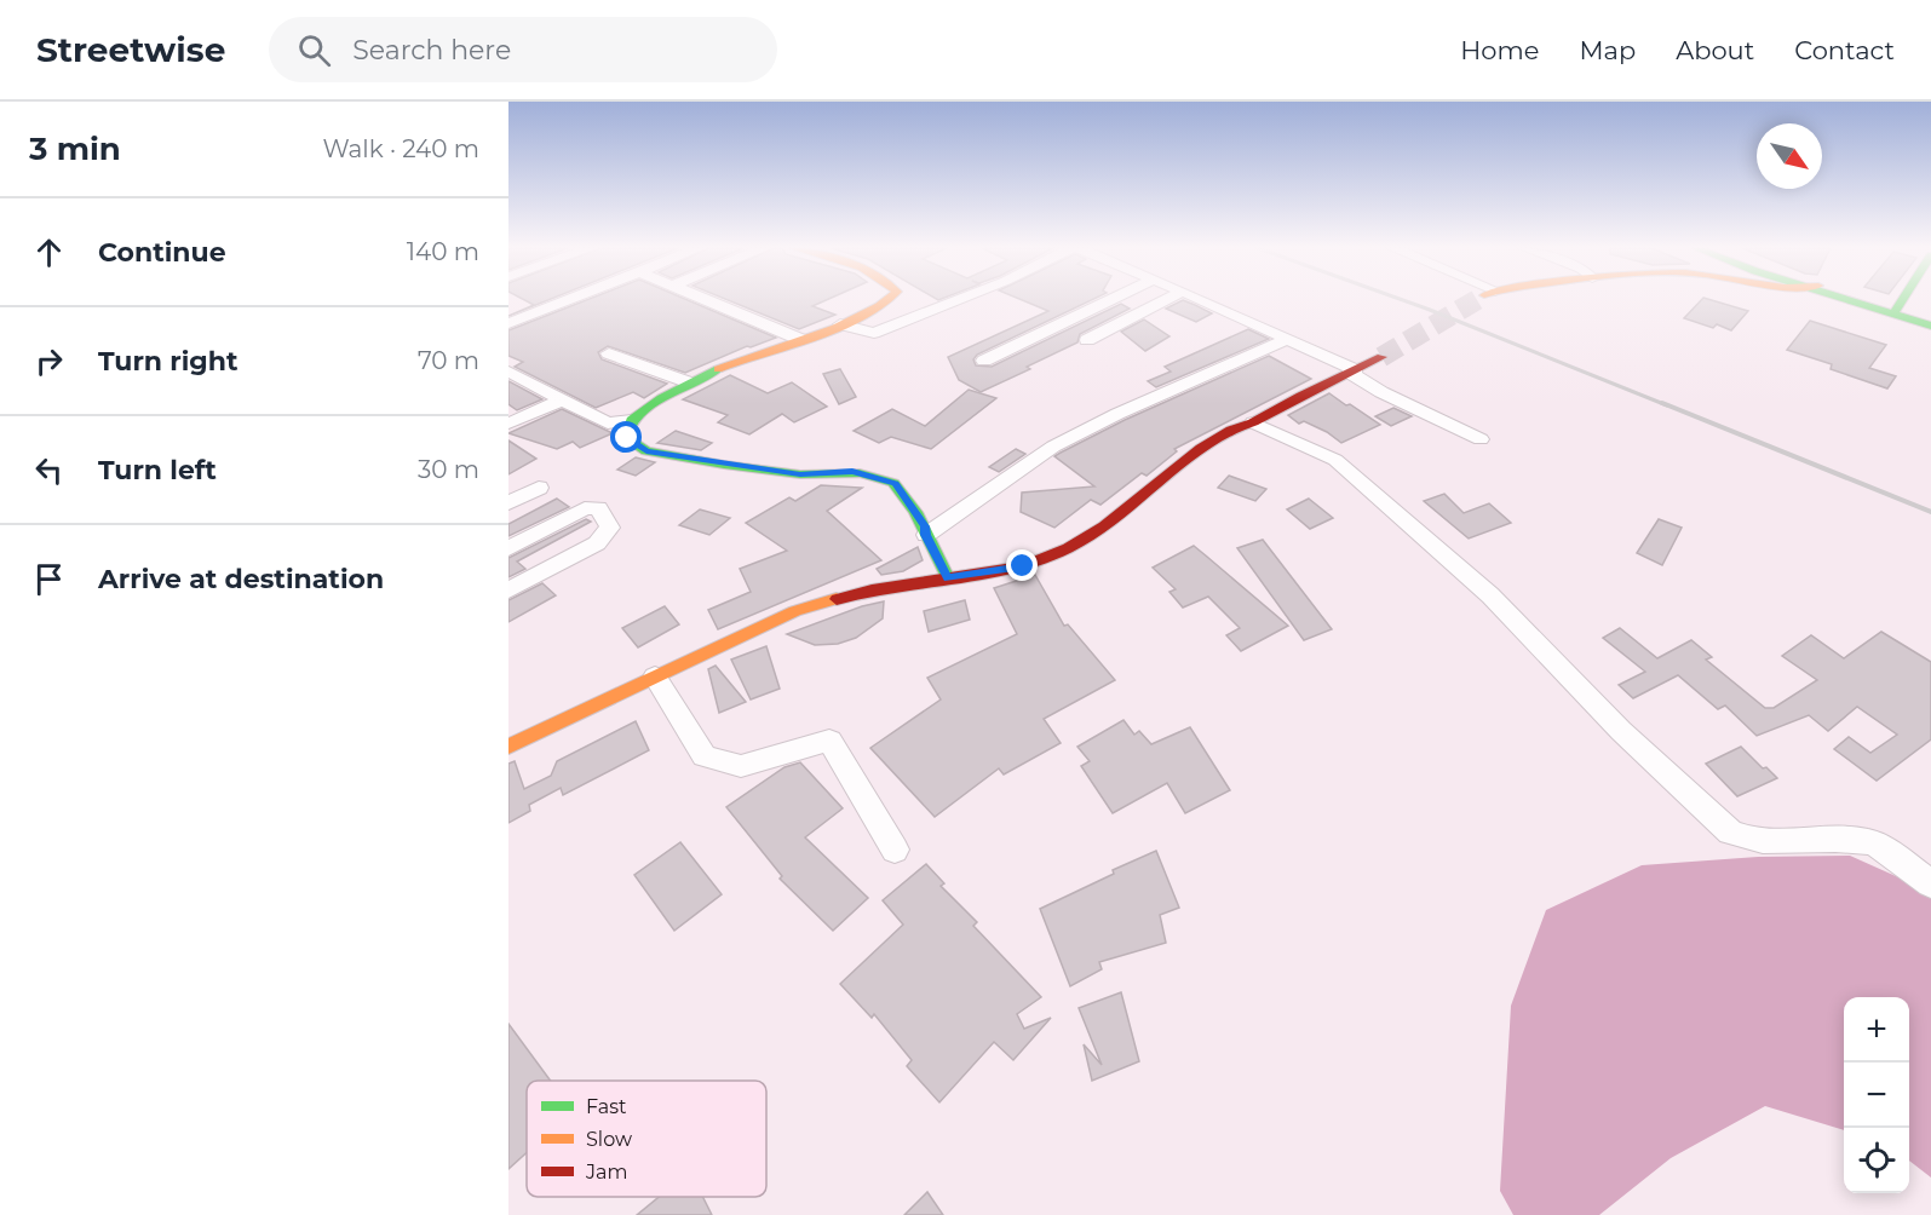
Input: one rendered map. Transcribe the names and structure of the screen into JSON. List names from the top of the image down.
{
  "legend": ["Fast", "Slow", "Jam"],
  "north": "bottom right",
  "page": {
    "header": "Streetwise",
    "search": "Search here",
    "nav": [
      "Home",
      "Map",
      "About",
      "Contact"
    ],
    "heading": ["3 min", "Walk · 240 m"],
    "list": [
      ["Continue", "140 m"],
      ["Turn right", "70 m"],
      ["Turn left", "30 m"],
      "Arrive at destination"
    ],
    "map_buttons": ["+", "−"]
  }
}
